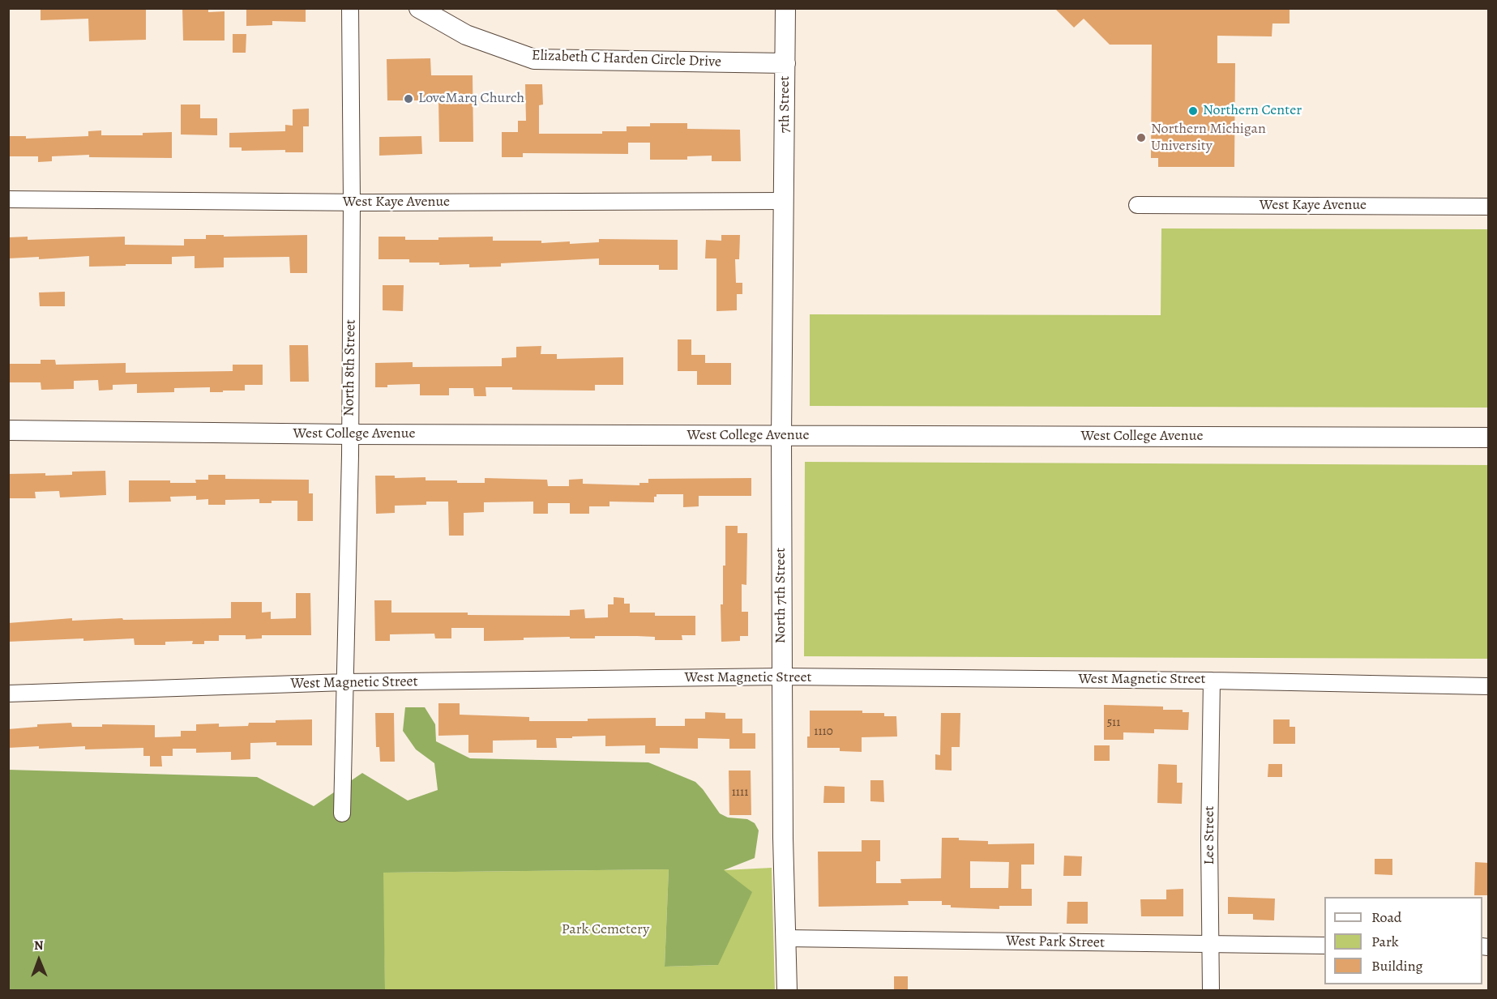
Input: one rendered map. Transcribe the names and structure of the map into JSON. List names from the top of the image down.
{
  "streets": {
    "street": [
      "Elizabeth C Harden Circle Drive",
      "7th Street",
      "West Kaye Avenue",
      "North 8th Street",
      "West College Avenue",
      "North 7th Street",
      "West Magnetic Street",
      "Lee Street",
      "West Park Street"
    ]
  },
  "crossings": [
    ["Elizabeth C Harden Circle Drive", "7th Street"],
    ["7th Street", "West Kaye Avenue"],
    ["7th Street", "North 7th Street"],
    ["West Kaye Avenue", "North 8th Street"],
    ["West Kaye Avenue", "North 7th Street"],
    ["North 8th Street", "West College Avenue"],
    ["North 8th Street", "West Magnetic Street"],
    ["West College Avenue", "North 7th Street"],
    ["North 7th Street", "West Magnetic Street"],
    ["North 7th Street", "West Park Street"],
    ["West Magnetic Street", "Lee Street"],
    ["Lee Street", "West Park Street"]
  ],
  "parks": ["Park Cemetery"],
  "places": ["LoveMarq Church", "Northern Center", "Northern Michigan University"],
  "house_numbers": ["511", "1110", "1111"],
  "legend": ["Road", "Park", "Building"],
  "north": "top"
}
